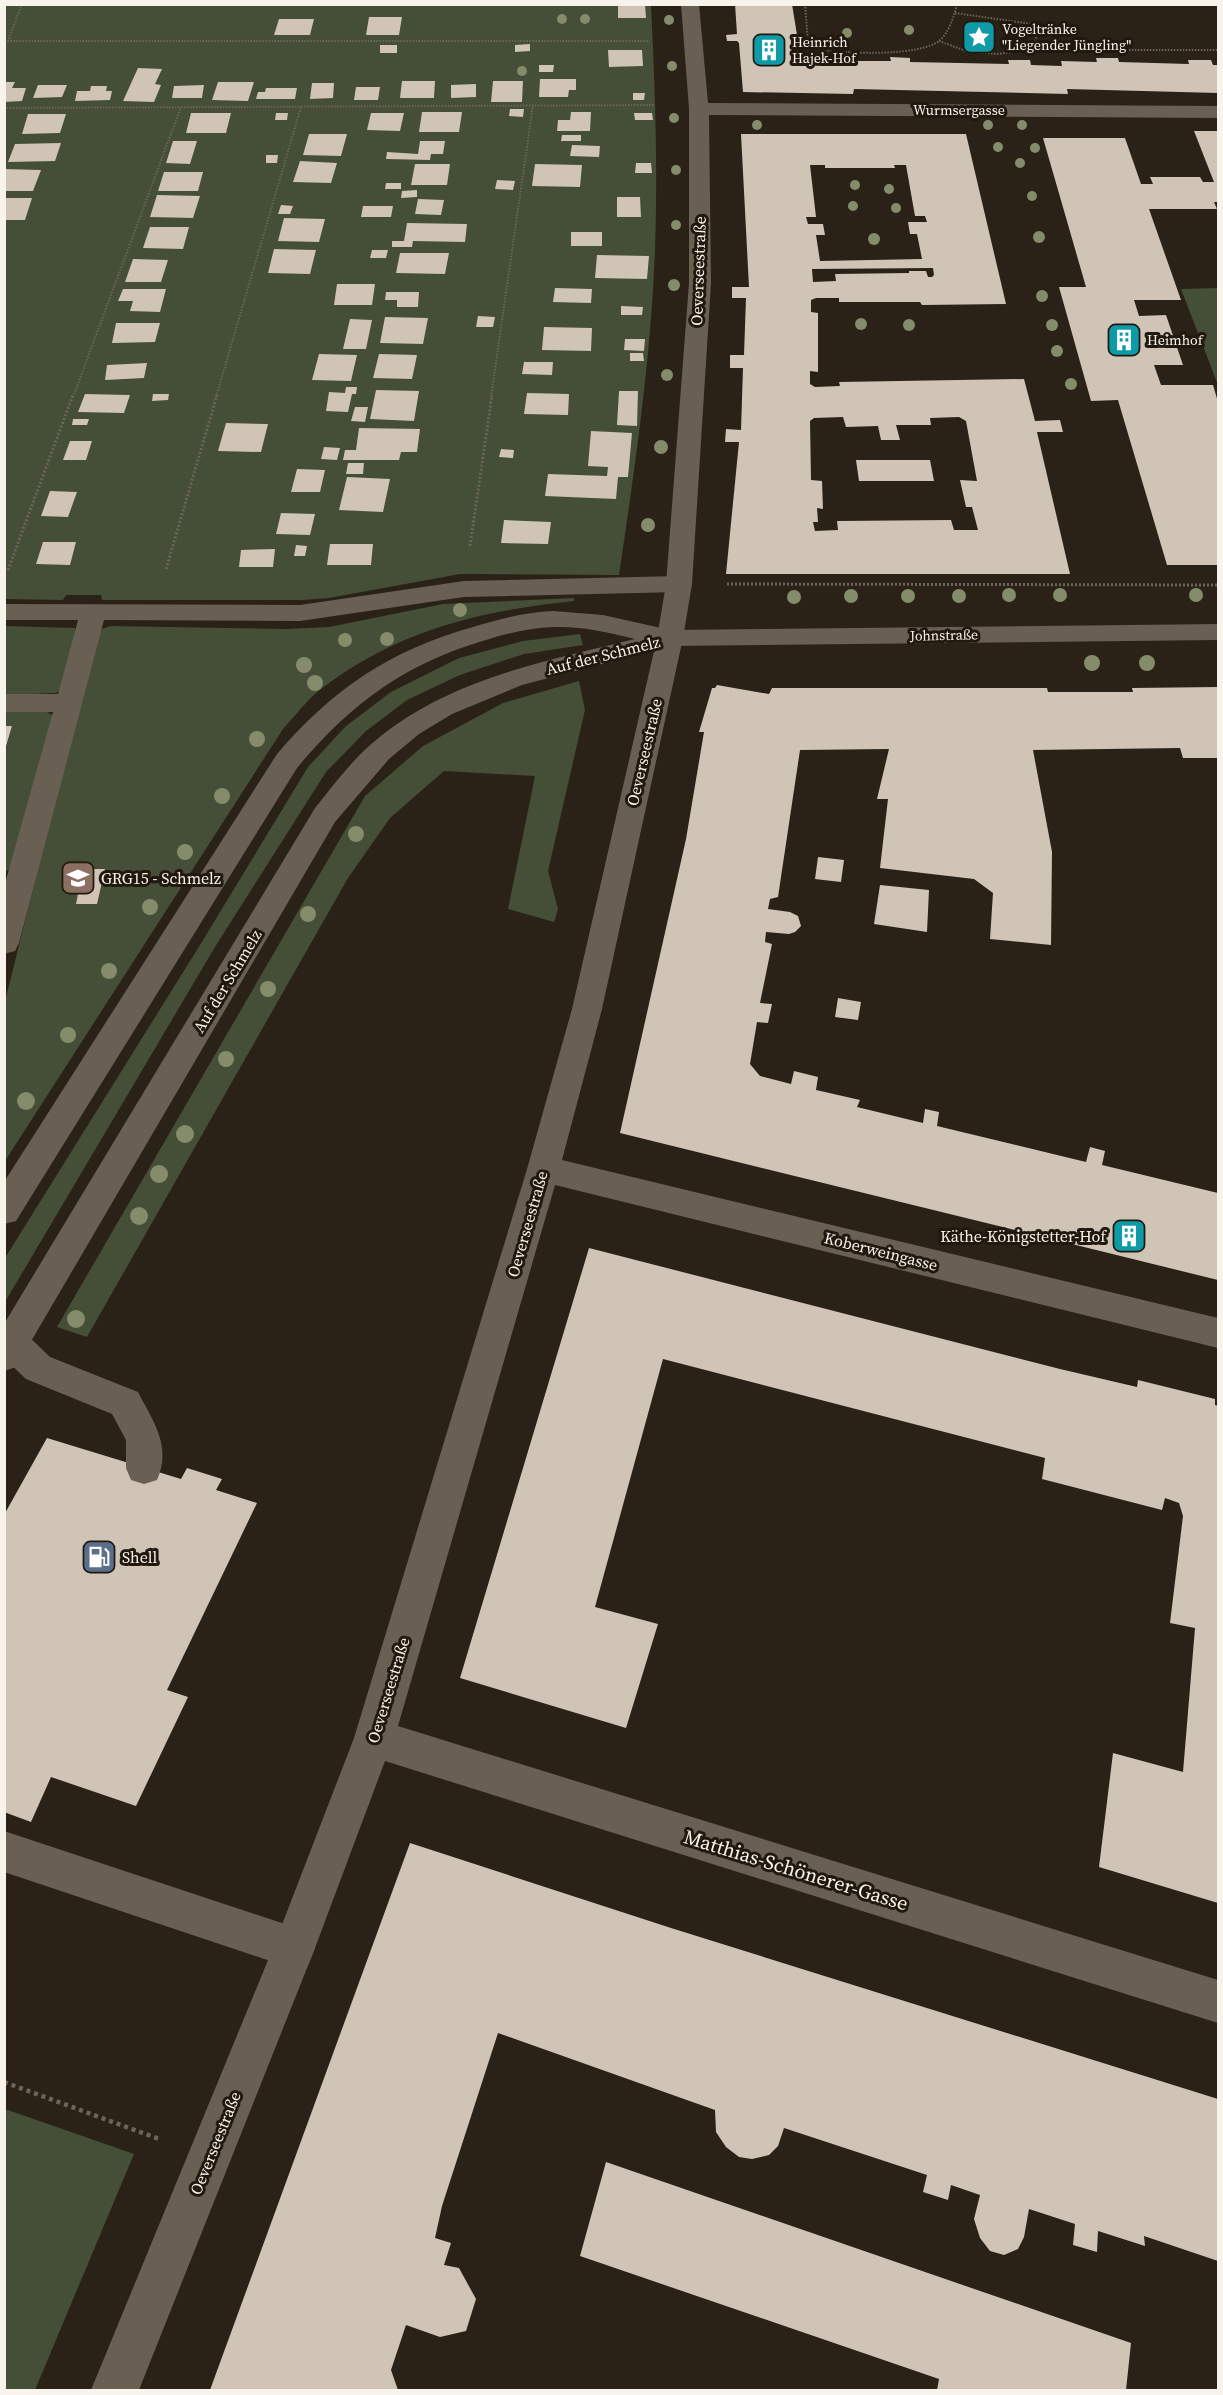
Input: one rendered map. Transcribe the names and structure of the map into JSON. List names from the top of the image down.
{
  "streets": {
    "street": [
      "Wurmsergasse",
      "Oeverseestraße",
      "Johnstraße",
      "Auf der Schmelz",
      "Koberweingasse",
      "Matthias-Schönerer-Gasse"
    ]
  },
  "crossings": [
    ["Wurmsergasse", "Oeverseestraße"],
    ["Oeverseestraße", "Johnstraße"],
    ["Oeverseestraße", "Auf der Schmelz"],
    ["Oeverseestraße", "Koberweingasse"],
    ["Oeverseestraße", "Matthias-Schönerer-Gasse"],
    ["Johnstraße", "Auf der Schmelz"]
  ],
  "places": {
    "place": ["Vogeltränke \"Liegender Jüngling\""],
    "building": ["Heinrich Hajek-Hof", "Heimhof", "Käthe-Königstetter-Hof"],
    "school or university": ["GRG15 - Schmelz"],
    "fuel station": ["Shell"]
  }
}
